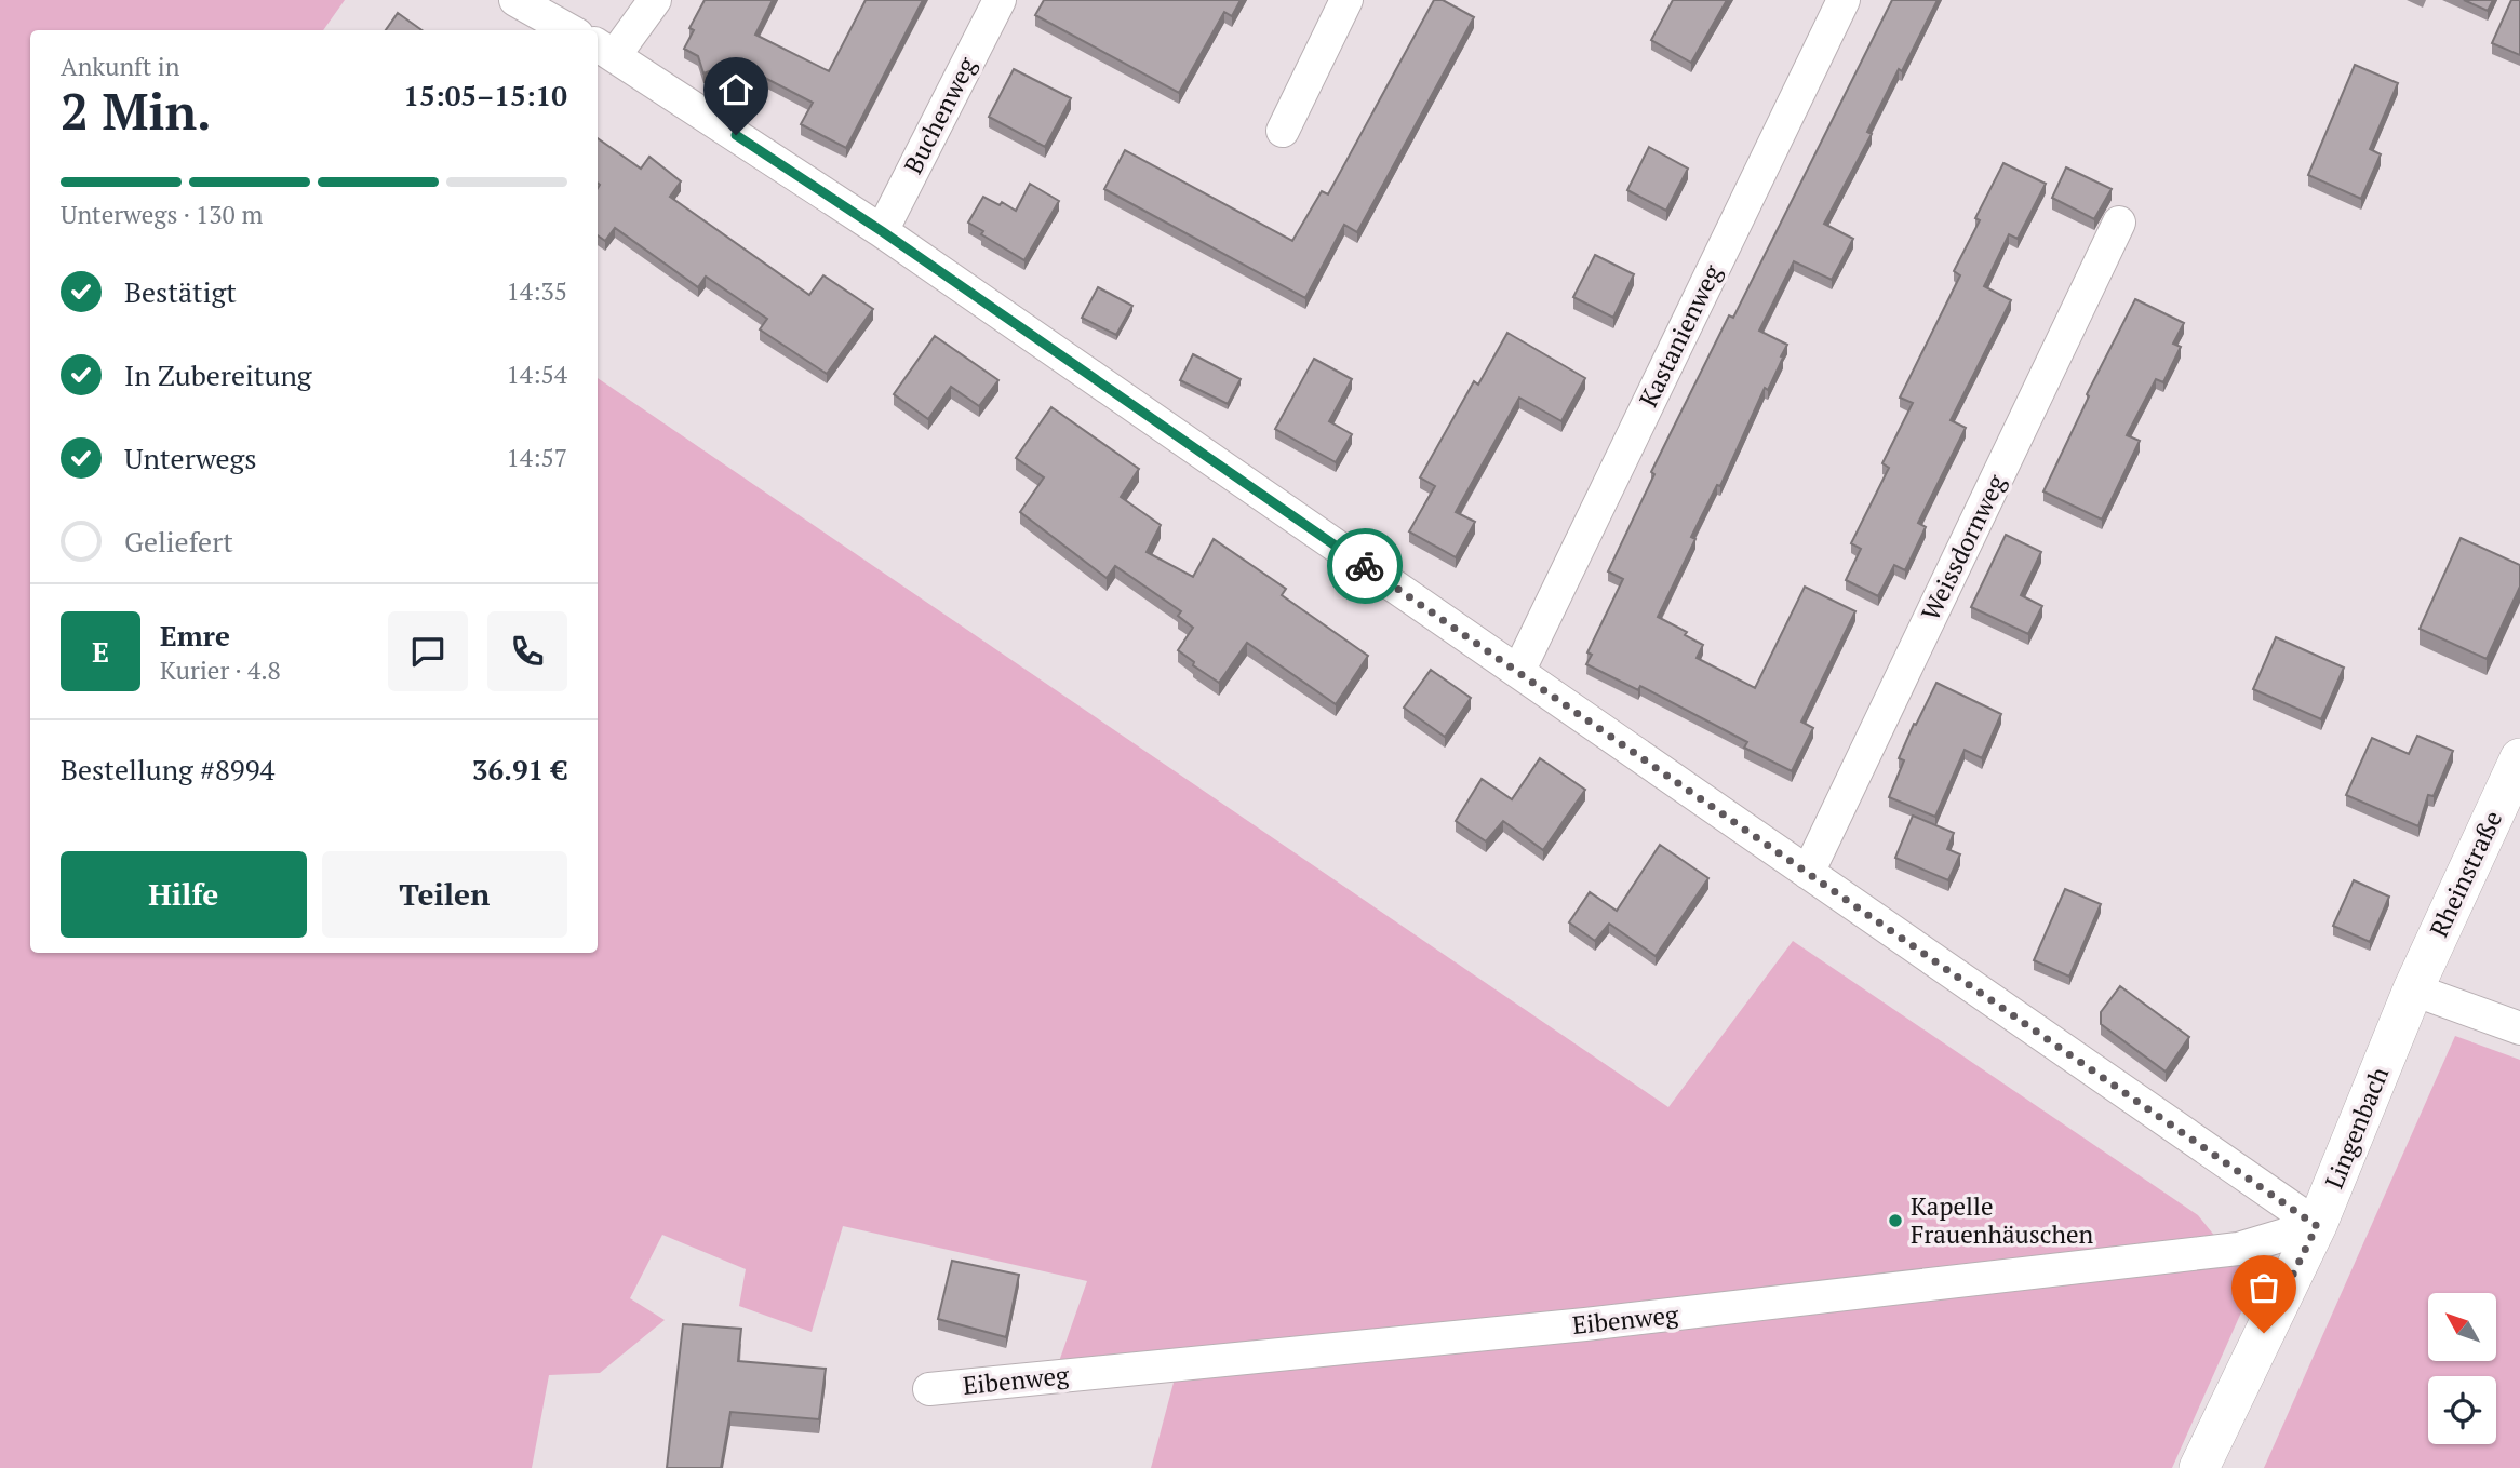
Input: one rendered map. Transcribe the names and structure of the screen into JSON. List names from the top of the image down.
{
  "streets": {
    "street": [
      "Buchenweg",
      "Kastanienweg",
      "Weissdornweg",
      "Rheinstraße",
      "Lingenbach",
      "Eibenweg"
    ]
  },
  "crossings": [
    ["Rheinstraße", "Lingenbach"],
    ["Lingenbach", "Eibenweg"]
  ],
  "places": ["Kapelle Frauenhäuschen"],
  "north": "top left",
  "page": {
    "heading": ["2 Min.", "Ankunft in", "15:05–15:10"],
    "panel": [
      "Emre",
      "Kurier · 4.8",
      "Bestellung #8994",
      "36.91 €"
    ],
    "bar": "Unterwegs · 130 m",
    "list": [
      ["Bestätigt", "14:35"],
      ["In Zubereitung", "14:54"],
      ["Unterwegs", "14:57"],
      "Geliefert"
    ],
    "round": "E",
    "buttons": ["Hilfe", "Teilen"]
  }
}
